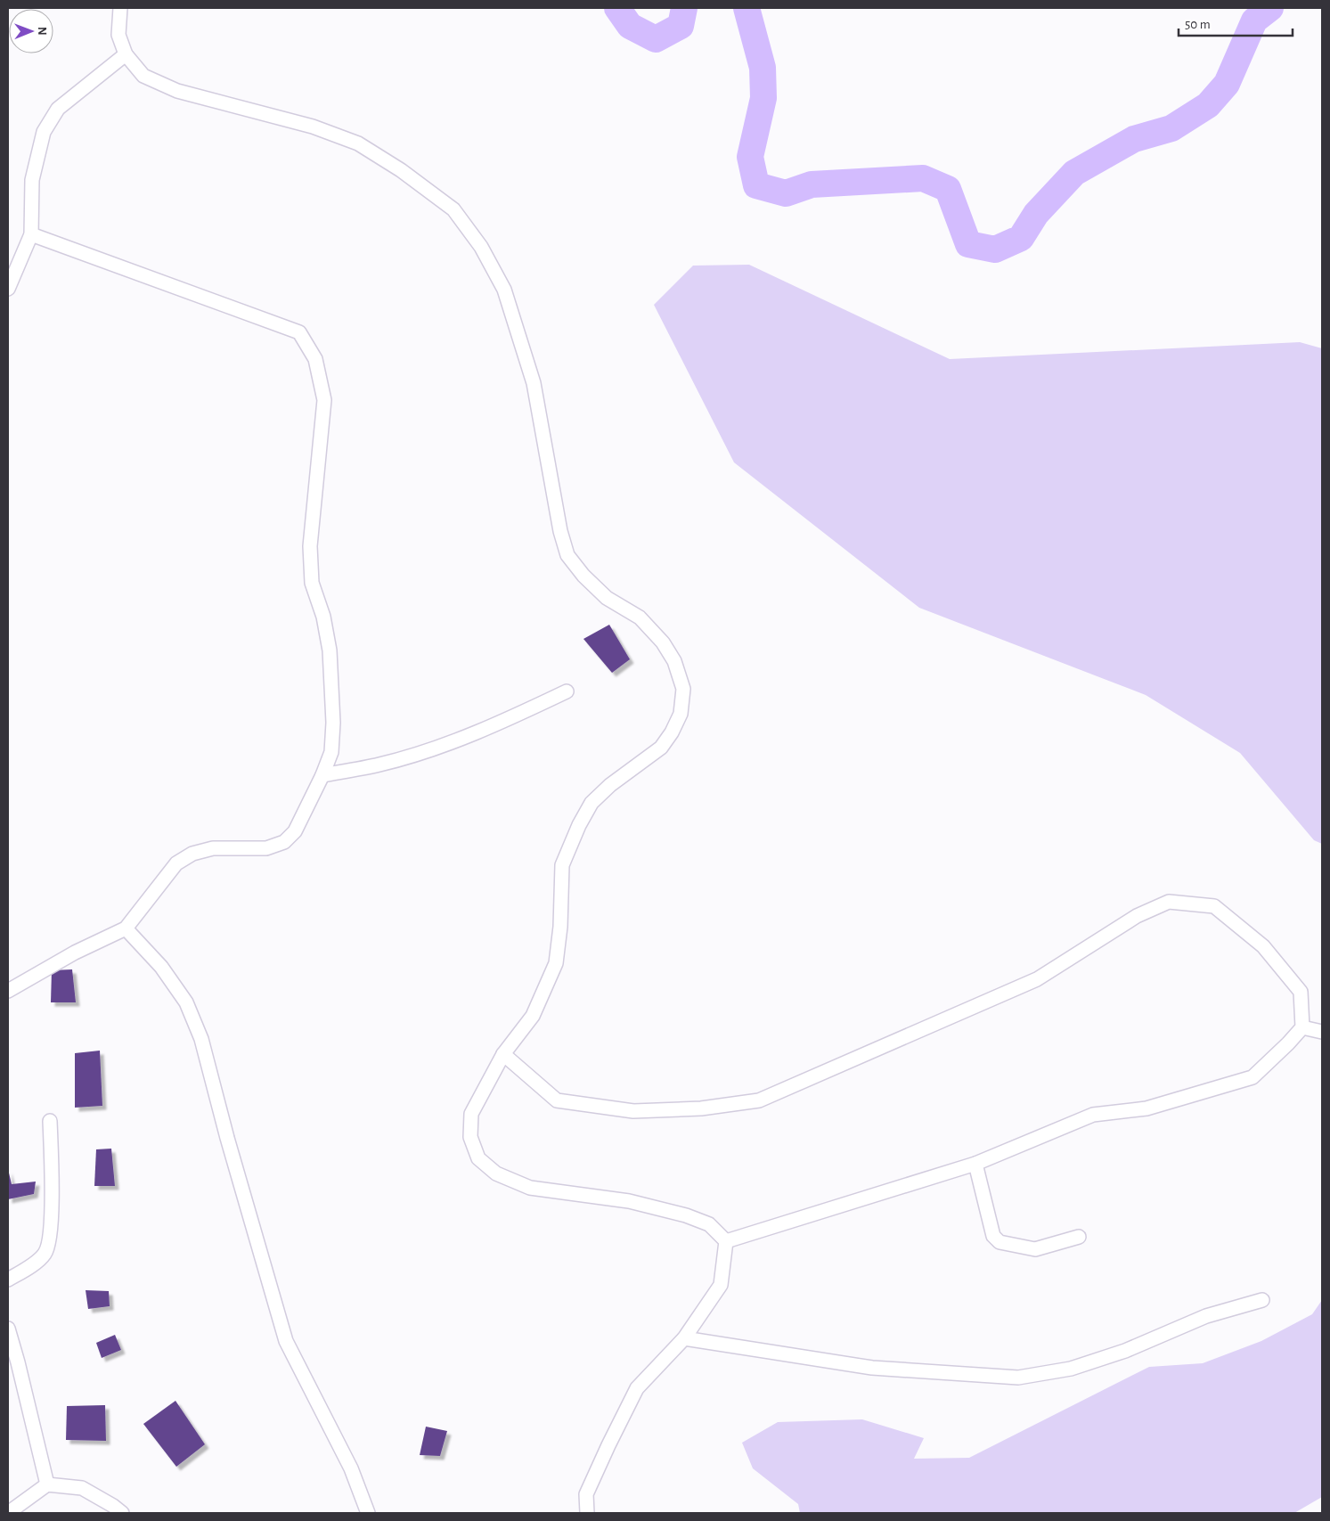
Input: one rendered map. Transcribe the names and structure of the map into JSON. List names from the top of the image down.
{
  "scale_bar": "50 m",
  "north": "right"
}
